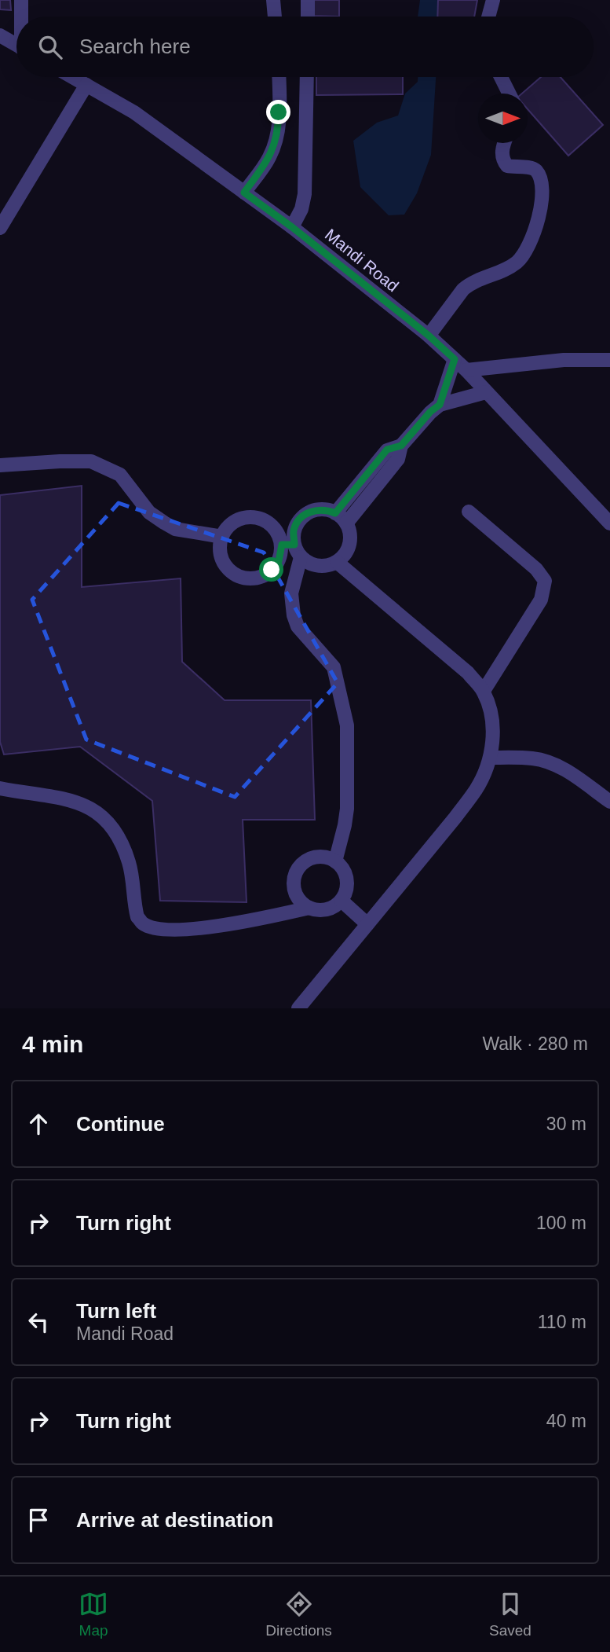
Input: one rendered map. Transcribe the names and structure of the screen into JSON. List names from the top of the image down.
{
  "streets": {
    "street": ["Mandi Road"]
  },
  "north": "right",
  "page": {
    "search": "Search here",
    "heading": ["4 min", "Walk · 280 m"],
    "list": [
      ["Continue", "30 m"],
      ["Turn right", "100 m"],
      ["Turn left", "Mandi Road", "110 m"],
      ["Turn right", "40 m"],
      "Arrive at destination"
    ],
    "nav": ["Map", "Directions", "Saved"]
  }
}
